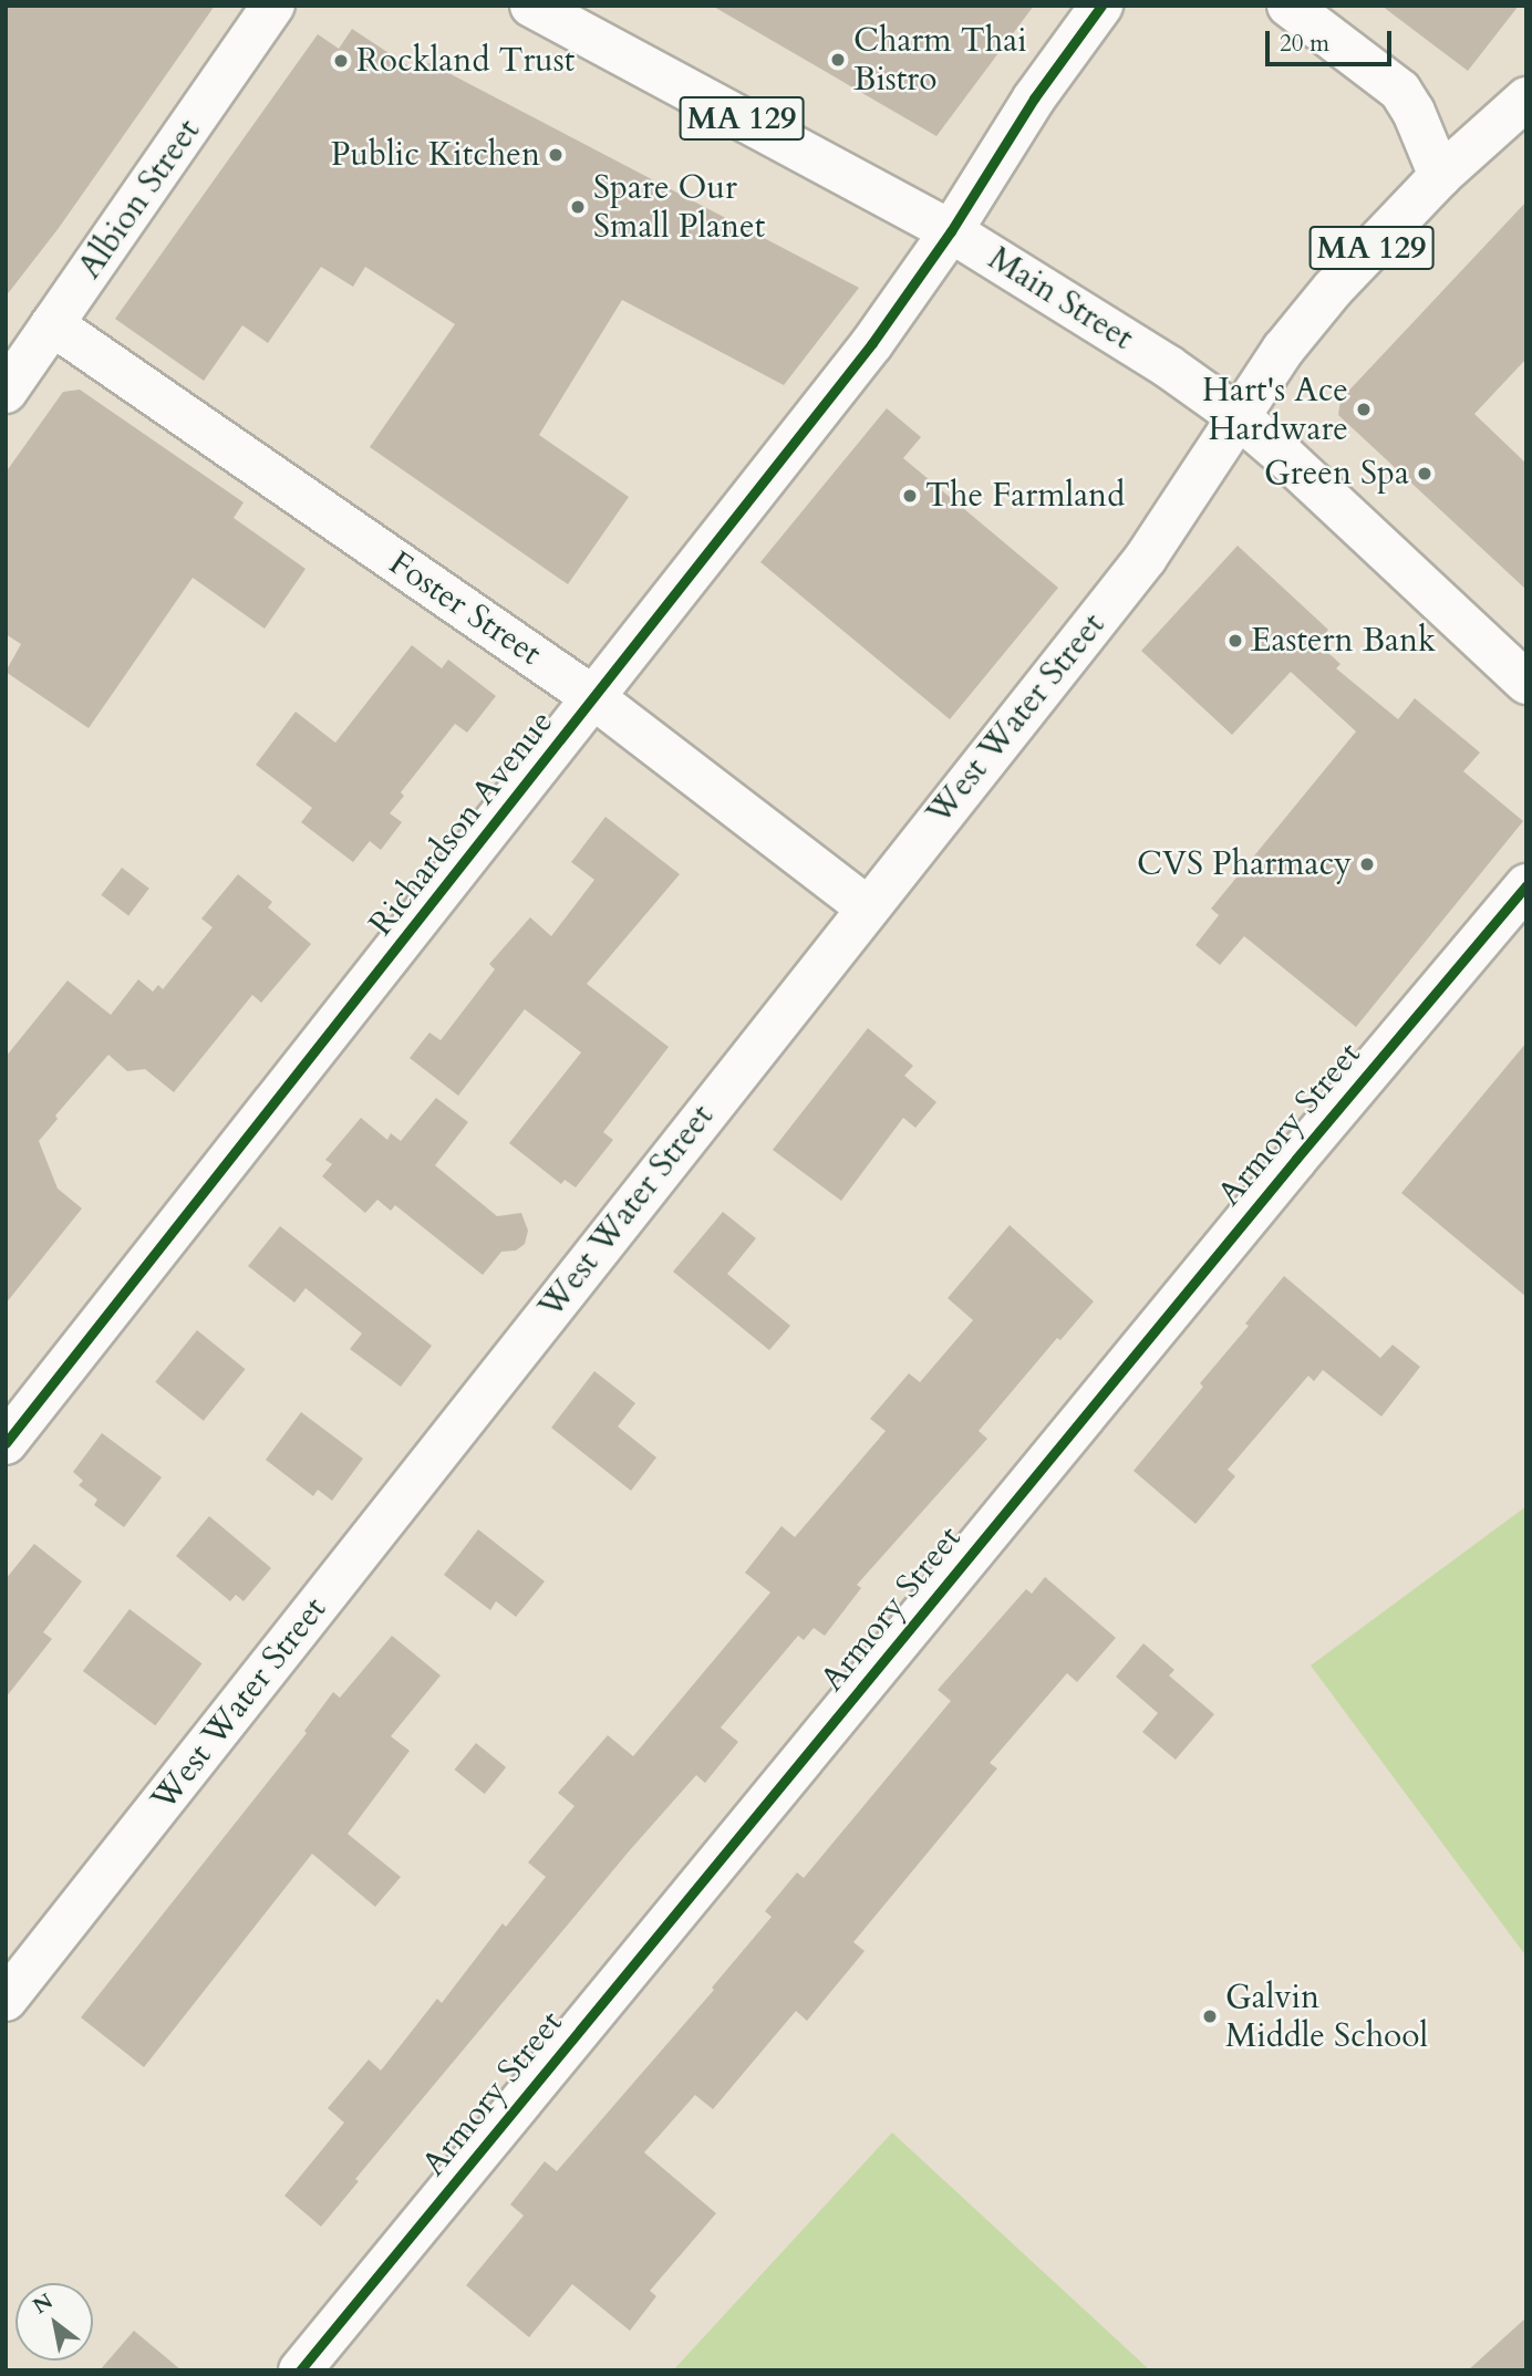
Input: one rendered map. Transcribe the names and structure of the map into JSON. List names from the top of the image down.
{
  "streets": {
    "street": [
      "MA 129",
      "Albion Street",
      "Main Street",
      "Foster Street",
      "West Water Street",
      "Richardson Avenue",
      "Armory Street"
    ]
  },
  "crossings": [
    ["MA 129", "Main Street"],
    ["MA 129", "West Water Street"],
    ["Albion Street", "Foster Street"],
    ["Main Street", "West Water Street"],
    ["Main Street", "Richardson Avenue"],
    ["Foster Street", "West Water Street"],
    ["Foster Street", "Richardson Avenue"]
  ],
  "places": [
    "Charm Thai Bistro",
    "Rockland Trust",
    "Public Kitchen",
    "Spare Our Small Planet",
    "Hart's Ace Hardware",
    "Green Spa",
    "The Farmland",
    "Eastern Bank",
    "CVS Pharmacy",
    "Galvin Middle School"
  ],
  "scale_bar": "20 m",
  "north": "top left"
}
